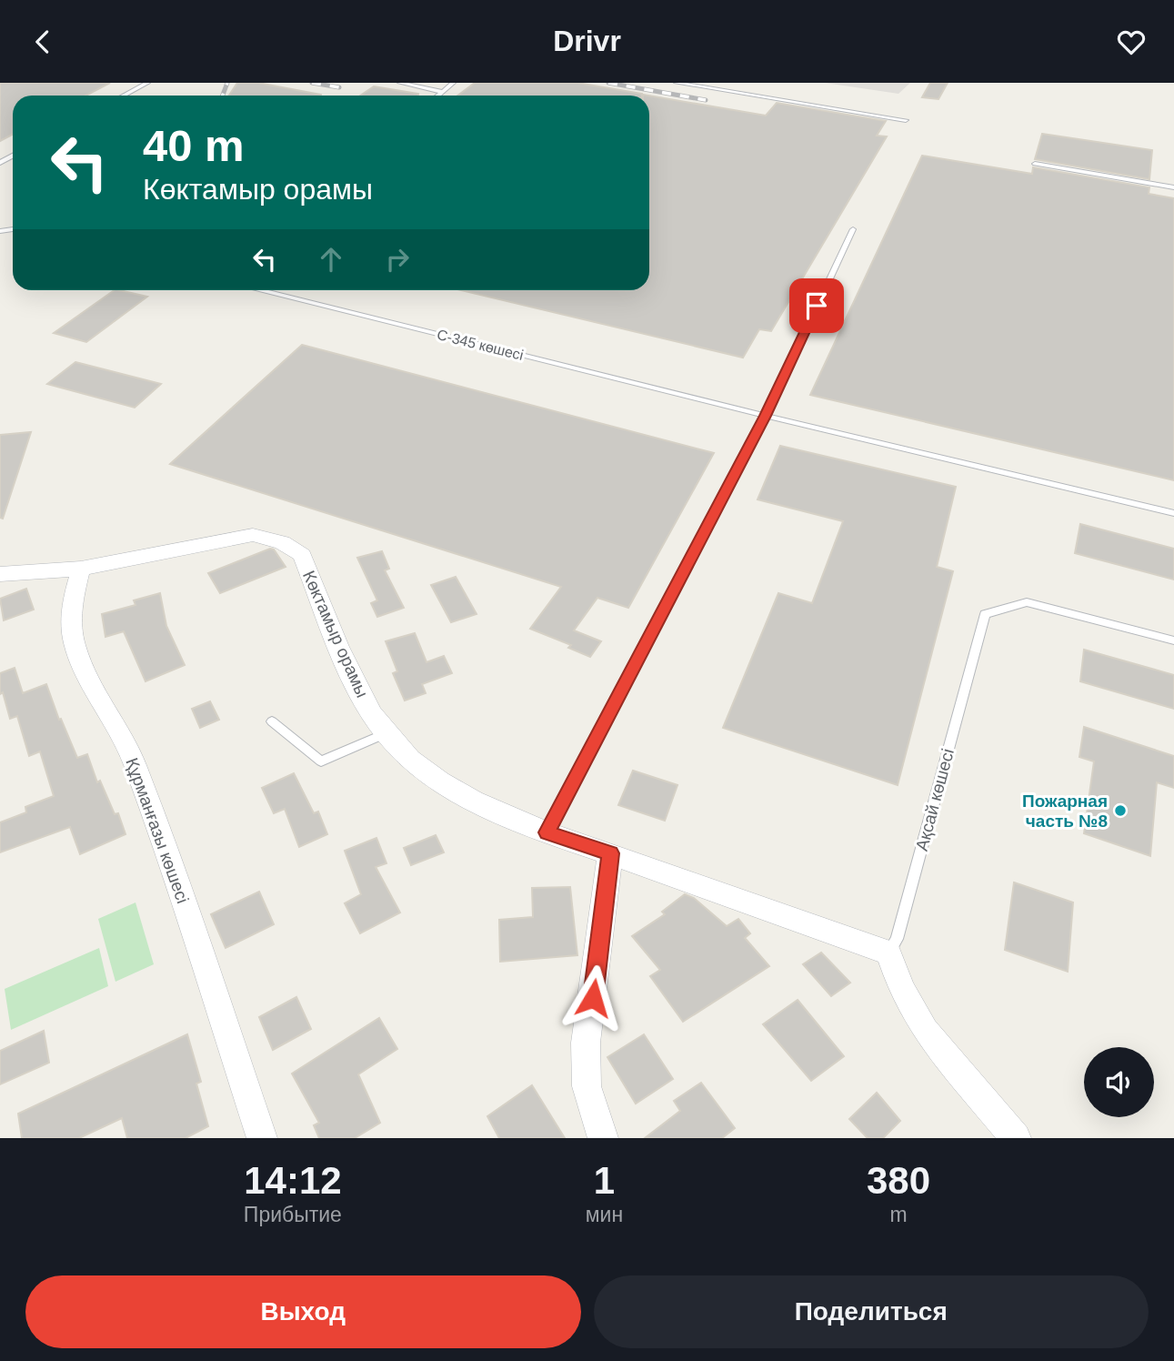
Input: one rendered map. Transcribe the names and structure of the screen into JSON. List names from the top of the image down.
{
  "streets": {
    "street": ["Көктамыр орамы", "Құрманғазы көшесі"],
    "lane": ["С-345 көшесі", "Ақсай көшесі"]
  },
  "crossings": [
    ["Көктамыр орамы", "Ақсай көшесі"],
    ["Көктамыр орамы", "Құрманғазы көшесі"]
  ],
  "places": ["Пожарная часть №8"],
  "page": {
    "header": "Drivr",
    "turn": ["40 m", "Көктамыр орамы"],
    "eta": [
      "14:12",
      "Прибытие",
      "1",
      "мин",
      "380",
      "m"
    ],
    "buttons": ["Выход", "Поделиться"]
  }
}
